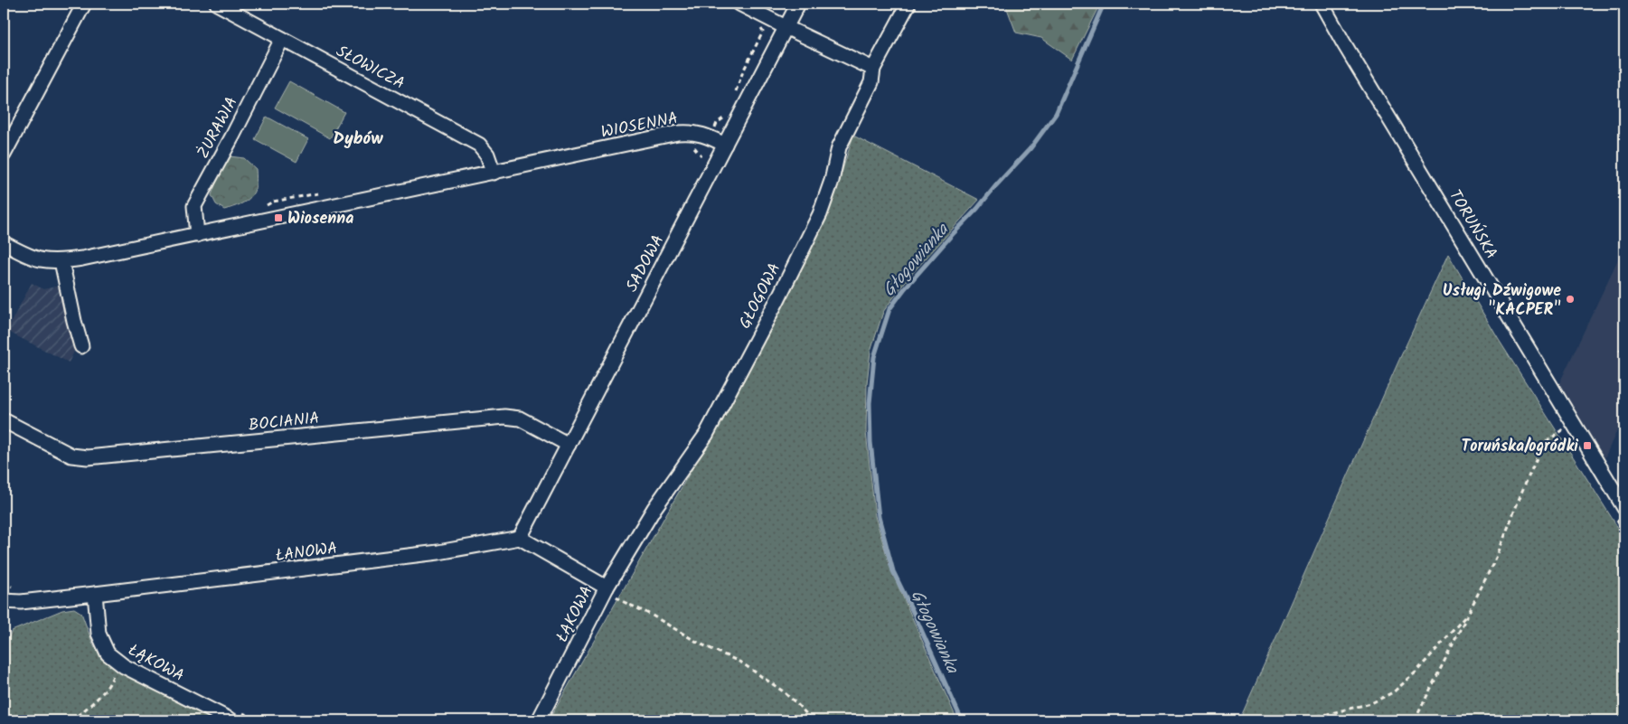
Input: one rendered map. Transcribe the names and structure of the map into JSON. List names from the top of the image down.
{
  "streets": {
    "street": [
      "SŁOWICZA",
      "WIOSENNA",
      "ŻURAWIA",
      "TORUŃSKA",
      "SADOWA",
      "GŁOGOWA",
      "BOCIANIA",
      "ŁANOWA",
      "ŁĄKOWA"
    ]
  },
  "crossings": [
    ["SŁOWICZA", "WIOSENNA"],
    ["SŁOWICZA", "ŻURAWIA"],
    ["WIOSENNA", "ŻURAWIA"],
    ["WIOSENNA", "SADOWA"],
    ["SADOWA", "BOCIANIA"],
    ["SADOWA", "ŁANOWA"],
    ["SADOWA", "ŁĄKOWA"],
    ["GŁOGOWA", "ŁĄKOWA"],
    ["ŁANOWA", "ŁĄKOWA"]
  ],
  "districts": ["Dybów"],
  "water": ["Głogowianka"],
  "places": {
    "transit": ["Wiosenna", "Toruńska/ogródki"],
    "other": ["Usługi Dźwigowe \"KACPER\""]
  }
}
